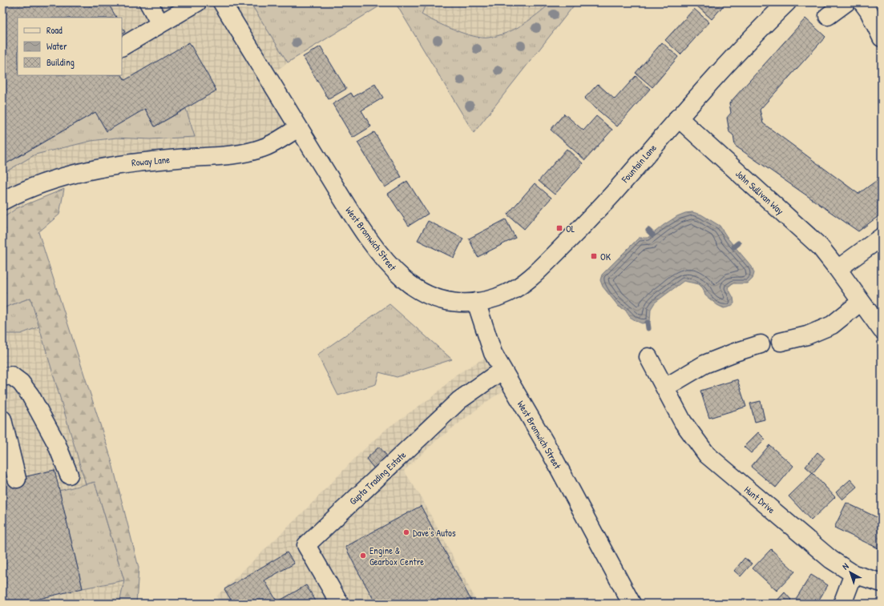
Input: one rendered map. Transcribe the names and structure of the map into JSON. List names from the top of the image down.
{
  "streets": {
    "street": [
      "Roway Lane",
      "Fountain Lane",
      "John Sullivan Way",
      "West Bromwich Street",
      "Gupta Trading Estate",
      "Hunt Drive"
    ]
  },
  "crossings": [
    ["Roway Lane", "West Bromwich Street"],
    ["Fountain Lane", "John Sullivan Way"],
    ["Fountain Lane", "West Bromwich Street"],
    ["West Bromwich Street", "Gupta Trading Estate"]
  ],
  "places": {
    "transit": ["OL", "OK"],
    "other": ["Dave's Autos", "Engine & Gearbox Centre"]
  },
  "legend": ["Road", "Water", "Building"],
  "north": "top left"
}
